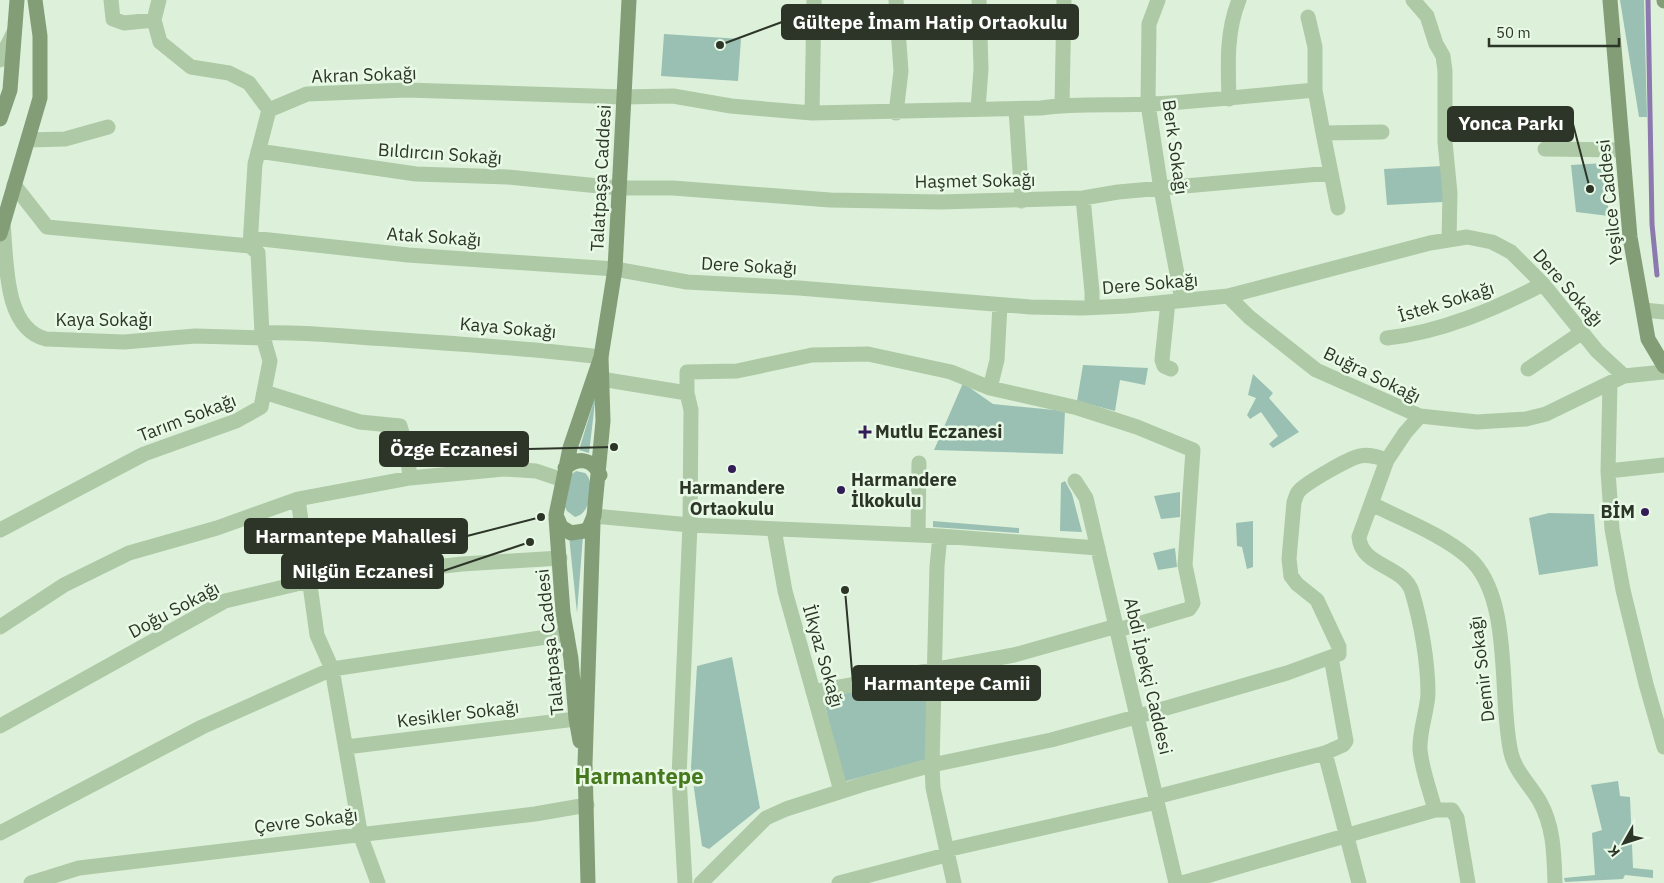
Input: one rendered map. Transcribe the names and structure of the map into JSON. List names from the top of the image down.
{
  "streets": {
    "main road": ["Talatpaşa Caddesi", "Yeşilce Caddesi"],
    "street": [
      "Akran Sokağı",
      "Berk Sokağı",
      "Bıldırcın Sokağı",
      "Haşmet Sokağı",
      "Atak Sokağı",
      "Dere Sokağı",
      "İstek Sokağı",
      "Kaya Sokağı",
      "Buğra Sokağı",
      "Tarım Sokağı",
      "Doğu Sokağı",
      "İlkyaz Sokağı",
      "Demir Sokağı",
      "Abdi İpekçi Caddesi",
      "Kesikler Sokağı",
      "Çevre Sokağı"
    ]
  },
  "crossings": [
    ["Akran Sokağı", "Berk Sokağı"],
    ["Akran Sokağı", "Talatpaşa Caddesi"],
    ["Akran Sokağı", "Tarım Sokağı"],
    ["Berk Sokağı", "Haşmet Sokağı"],
    ["Berk Sokağı", "Dere Sokağı"],
    ["Bıldırcın Sokağı", "Talatpaşa Caddesi"],
    ["Bıldırcın Sokağı", "Haşmet Sokağı"],
    ["Bıldırcın Sokağı", "Tarım Sokağı"],
    ["Talatpaşa Caddesi", "Haşmet Sokağı"],
    ["Talatpaşa Caddesi", "Atak Sokağı"],
    ["Talatpaşa Caddesi", "Dere Sokağı"],
    ["Talatpaşa Caddesi", "Kaya Sokağı"],
    ["Talatpaşa Caddesi", "Doğu Sokağı"],
    ["Talatpaşa Caddesi", "Kesikler Sokağı"],
    ["Talatpaşa Caddesi", "Çevre Sokağı"],
    ["Atak Sokağı", "Dere Sokağı"],
    ["Atak Sokağı", "Tarım Sokağı"],
    ["Dere Sokağı", "İstek Sokağı"],
    ["Dere Sokağı", "Buğra Sokağı"],
    ["Kaya Sokağı", "Tarım Sokağı"],
    ["Buğra Sokağı", "Demir Sokağı"]
  ],
  "districts": ["Harmantepe"],
  "places": {
    "other": [
      "Gültepe İmam Hatip Ortaokulu",
      "Yonca Parkı",
      "Özge Eczanesi",
      "Harmandere Ortaokulu",
      "Harmandere İlkokulu",
      "BİM",
      "Harmantepe Mahallesi",
      "Nilgün Eczanesi",
      "Harmantepe Camii"
    ],
    "health": ["Mutlu Eczanesi"]
  },
  "scale_bar": "50 m",
  "north": "bottom left"
}
